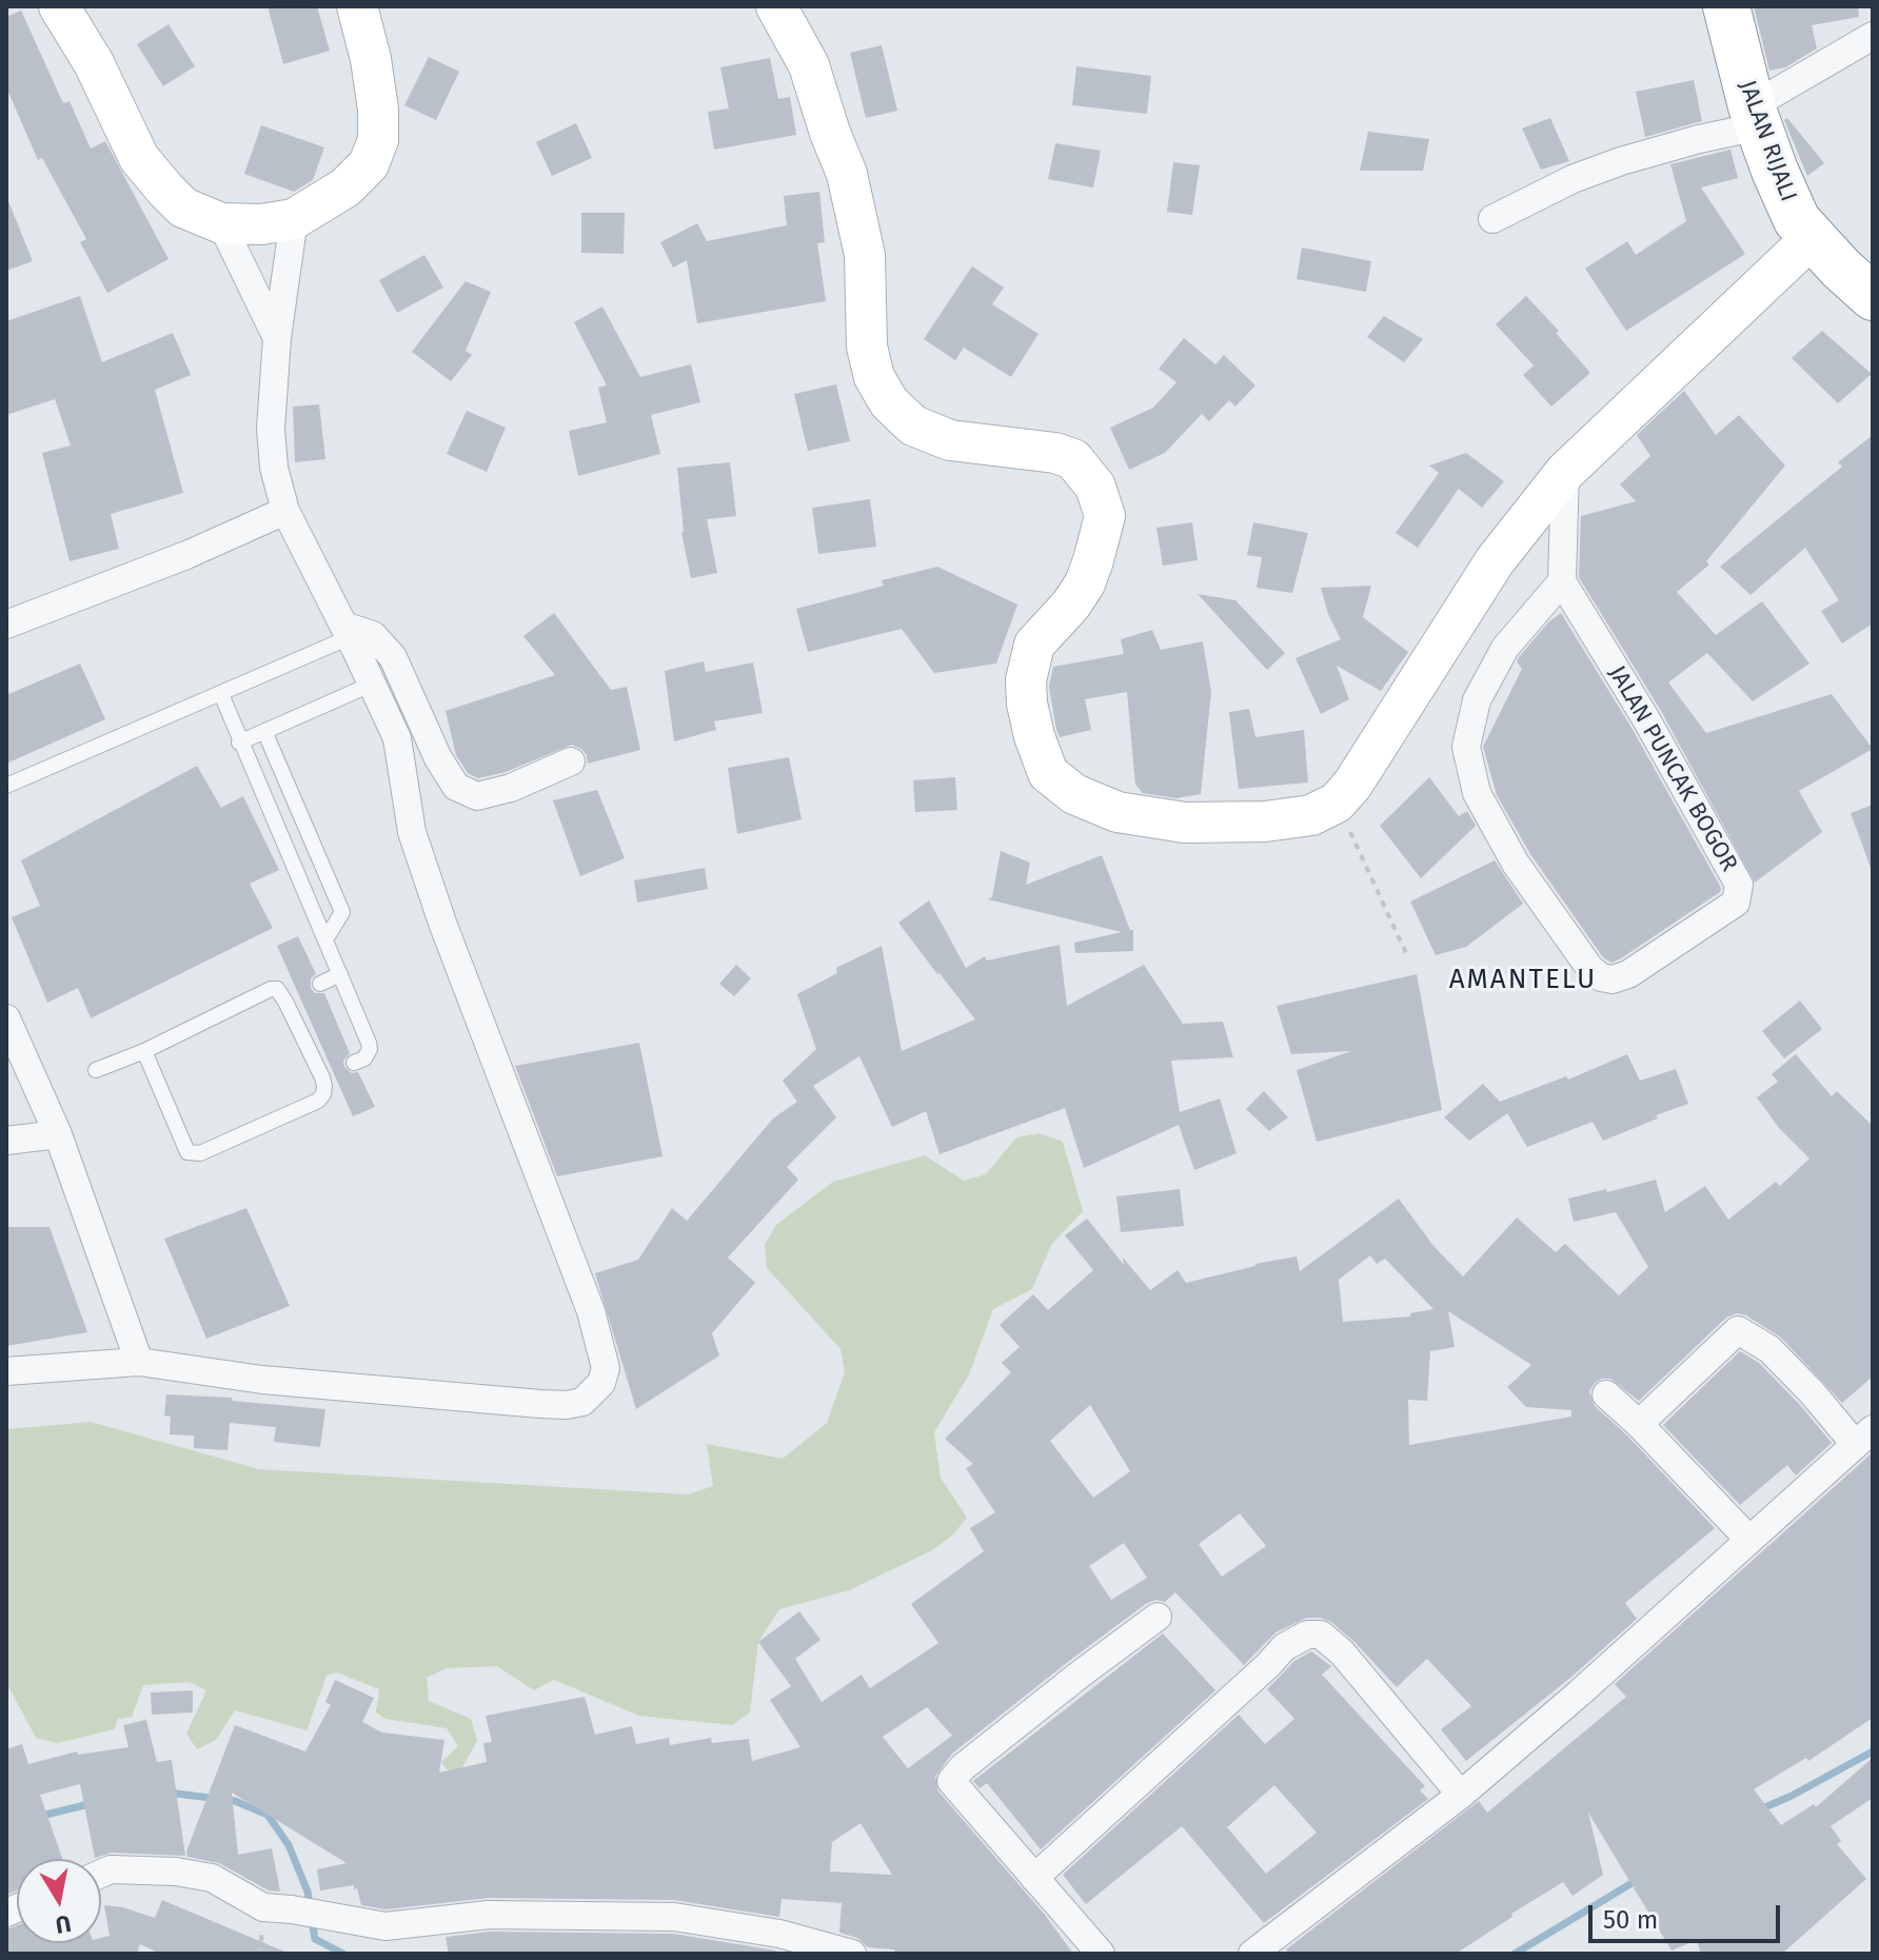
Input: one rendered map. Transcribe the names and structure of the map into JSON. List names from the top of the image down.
{
  "streets": {
    "highway": ["JALAN RIJALI"],
    "street": ["JALAN PUNCAK BOGOR"]
  },
  "districts": ["AMANTELU"],
  "scale_bar": "50 m",
  "north": "bottom"
}
